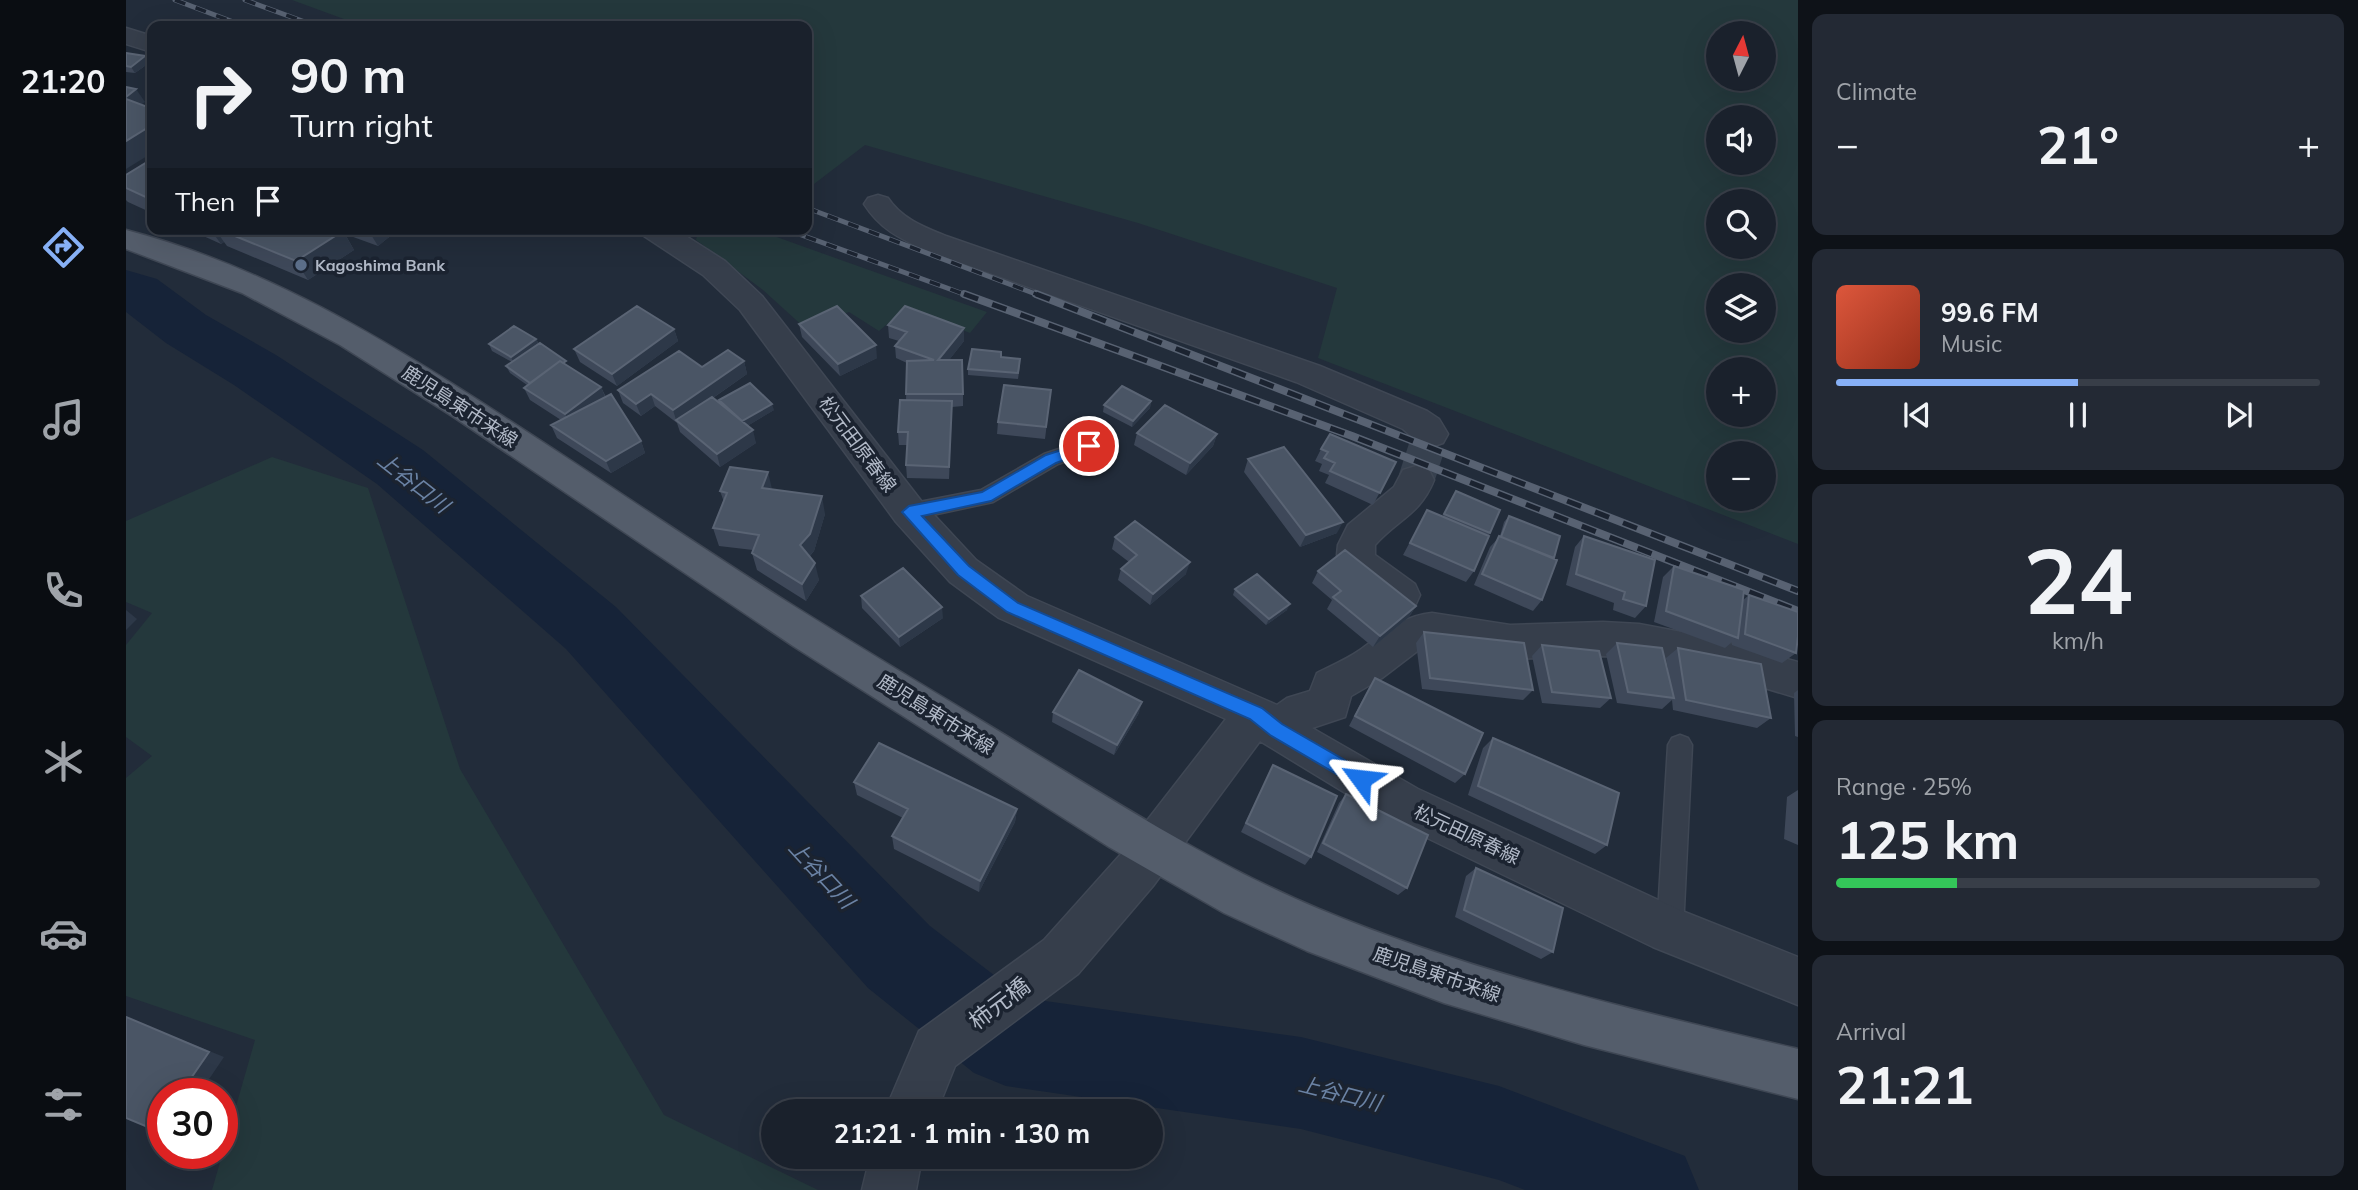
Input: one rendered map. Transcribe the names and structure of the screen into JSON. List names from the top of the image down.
{
  "streets": {
    "main road": ["鹿児島東市来線"],
    "street": ["松元田原春線", "柿元橋"]
  },
  "crossings": [
    ["鹿児島東市来線", "柿元橋"],
    ["松元田原春線", "柿元橋"]
  ],
  "water": ["上谷口川"],
  "places": ["Kagoshima Bank"],
  "north": "top",
  "page": {
    "tabs": "21:20",
    "tile": [
      "Climate",
      ["24", "km/h"],
      ["Range · 25%", "125 km"],
      ["Arrival", "21:21"]
    ],
    "map_buttons": ["+", "−"],
    "turn": ["90 m", "Turn right"],
    "heat": ["−", "21°", "+"],
    "then": "Then",
    "song": ["99.6 FM", "Music"],
    "limit": "30",
    "trip": "21:21 · 1 min · 130 m"
  }
}
